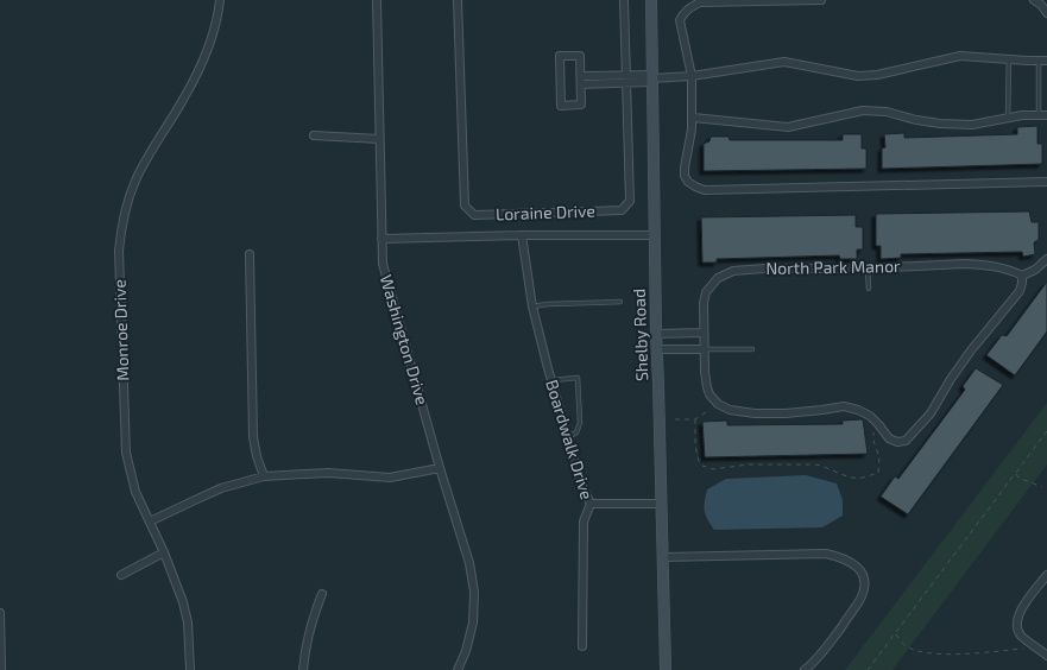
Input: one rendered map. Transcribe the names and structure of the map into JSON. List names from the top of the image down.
{
  "streets": {
    "street": [
      "Loraine Drive",
      "North Park Manor",
      "Monroe Drive",
      "Shelby Road",
      "Washington Drive",
      "Boardwalk Drive"
    ]
  }
}
